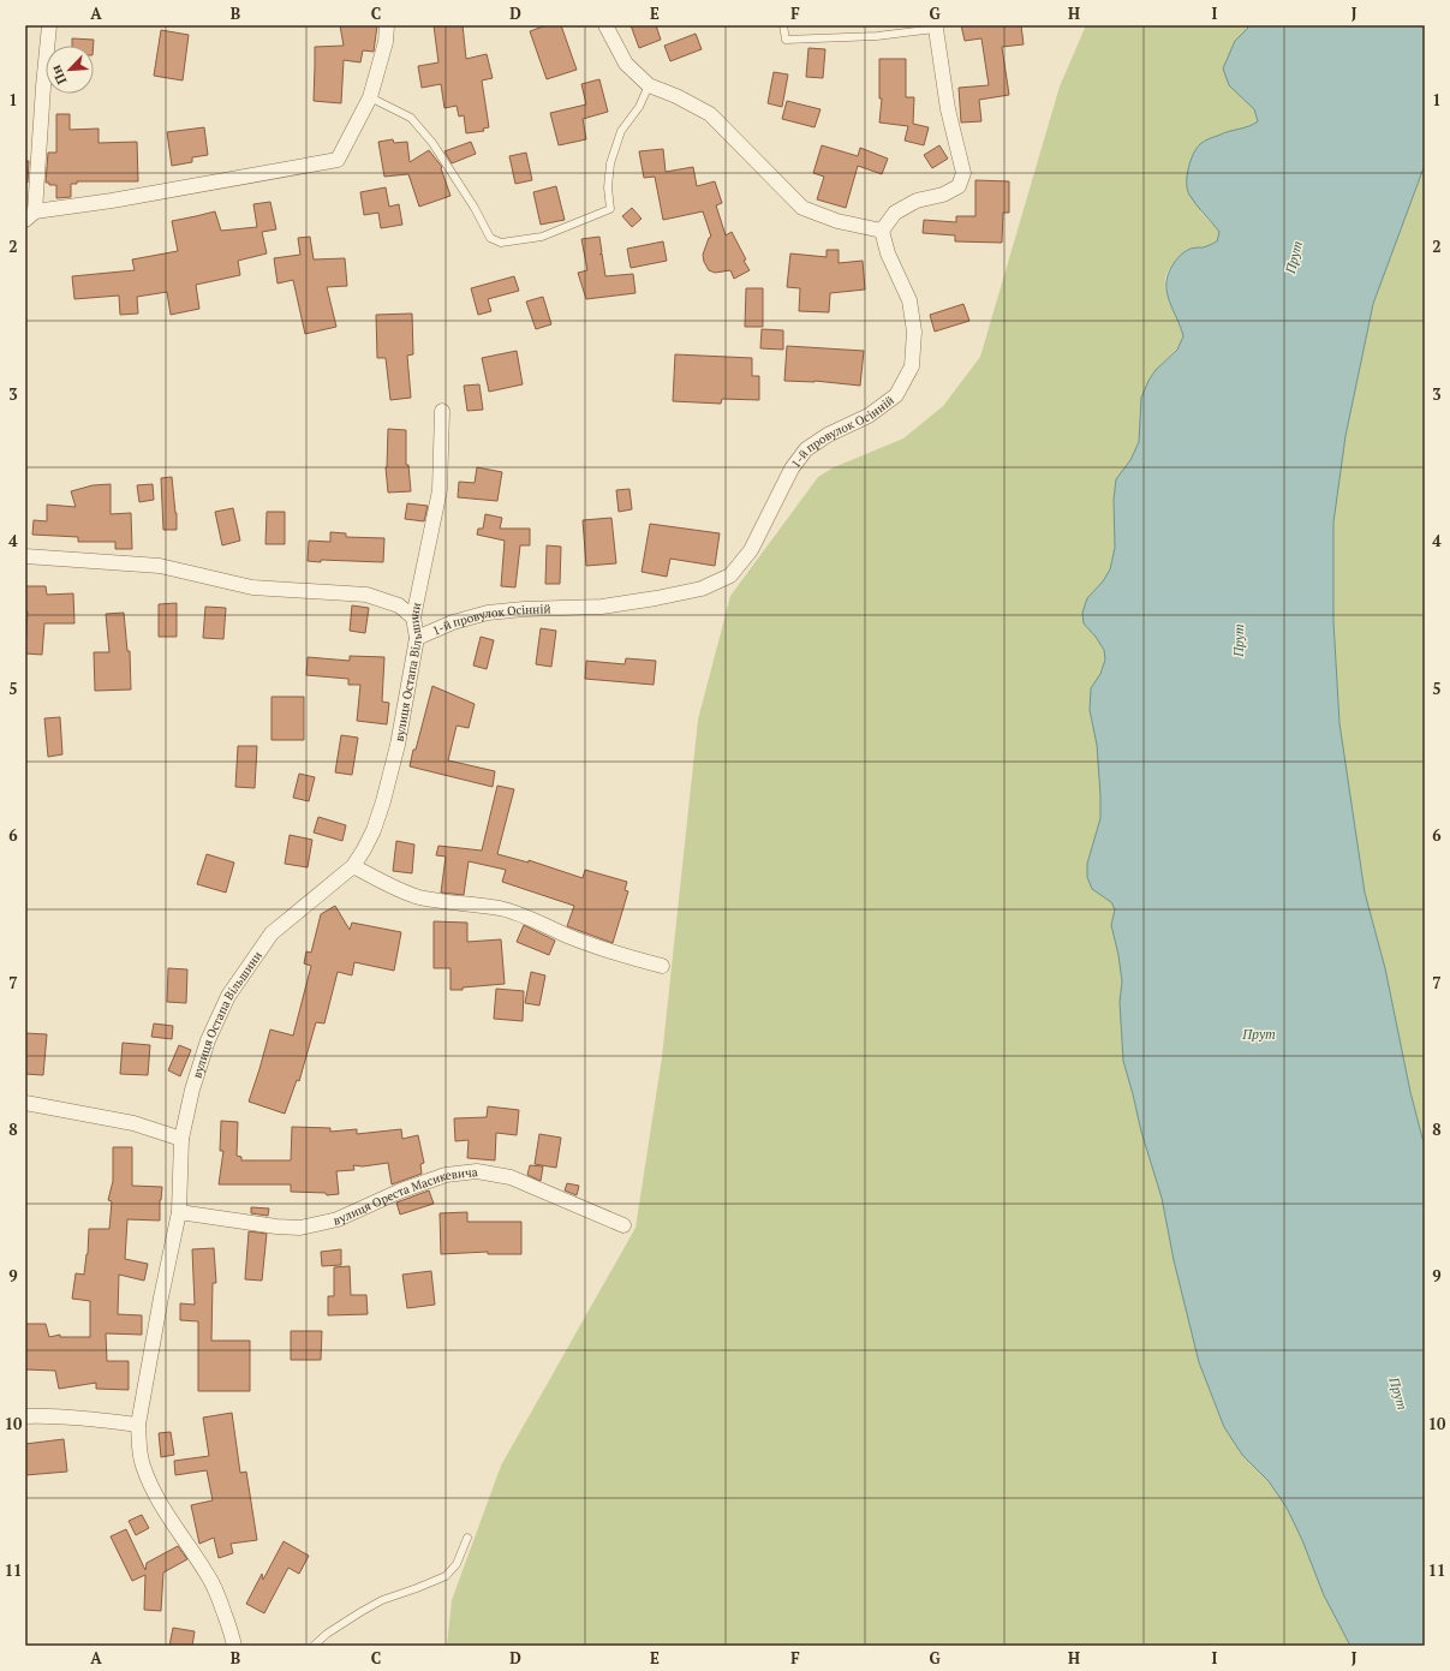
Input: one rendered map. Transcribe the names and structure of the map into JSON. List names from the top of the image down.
{
  "streets": {
    "street": ["1-й провулок Осінній", "вулиця Остапа Вільшини", "вулиця Ореста Масикевича"]
  },
  "crossings": [
    ["1-й провулок Осінній", "вулиця Остапа Вільшини"],
    ["вулиця Остапа Вільшини", "вулиця Ореста Масикевича"]
  ],
  "water": ["Прут"],
  "north": "bottom left",
  "grid": {
    "columns": [
      "A",
      "B",
      "C",
      "D",
      "E",
      "F",
      "G",
      "H",
      "I",
      "J"
    ],
    "rows": [
      "1",
      "2",
      "3",
      "4",
      "5",
      "6",
      "7",
      "8",
      "9",
      "10",
      "11"
    ]
  }
}
